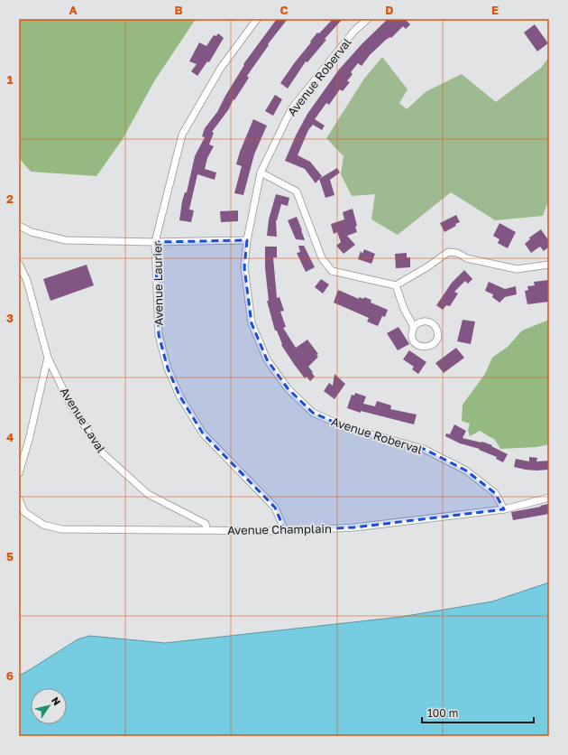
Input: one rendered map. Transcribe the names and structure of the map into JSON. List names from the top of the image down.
{
  "streets": {
    "street": [
      "Avenue Roberval",
      "Avenue Laurier",
      "Avenue Laval",
      "Avenue Champlain"
    ]
  },
  "crossings": [
    ["Avenue Roberval", "Avenue Champlain"],
    ["Avenue Laurier", "Avenue Champlain"],
    ["Avenue Laval", "Avenue Champlain"]
  ],
  "scale_bar": "100 m",
  "north": "top right",
  "grid": {
    "columns": [
      "A",
      "B",
      "C",
      "D",
      "E"
    ],
    "rows": [
      "1",
      "2",
      "3",
      "4",
      "5",
      "6"
    ]
  }
}
